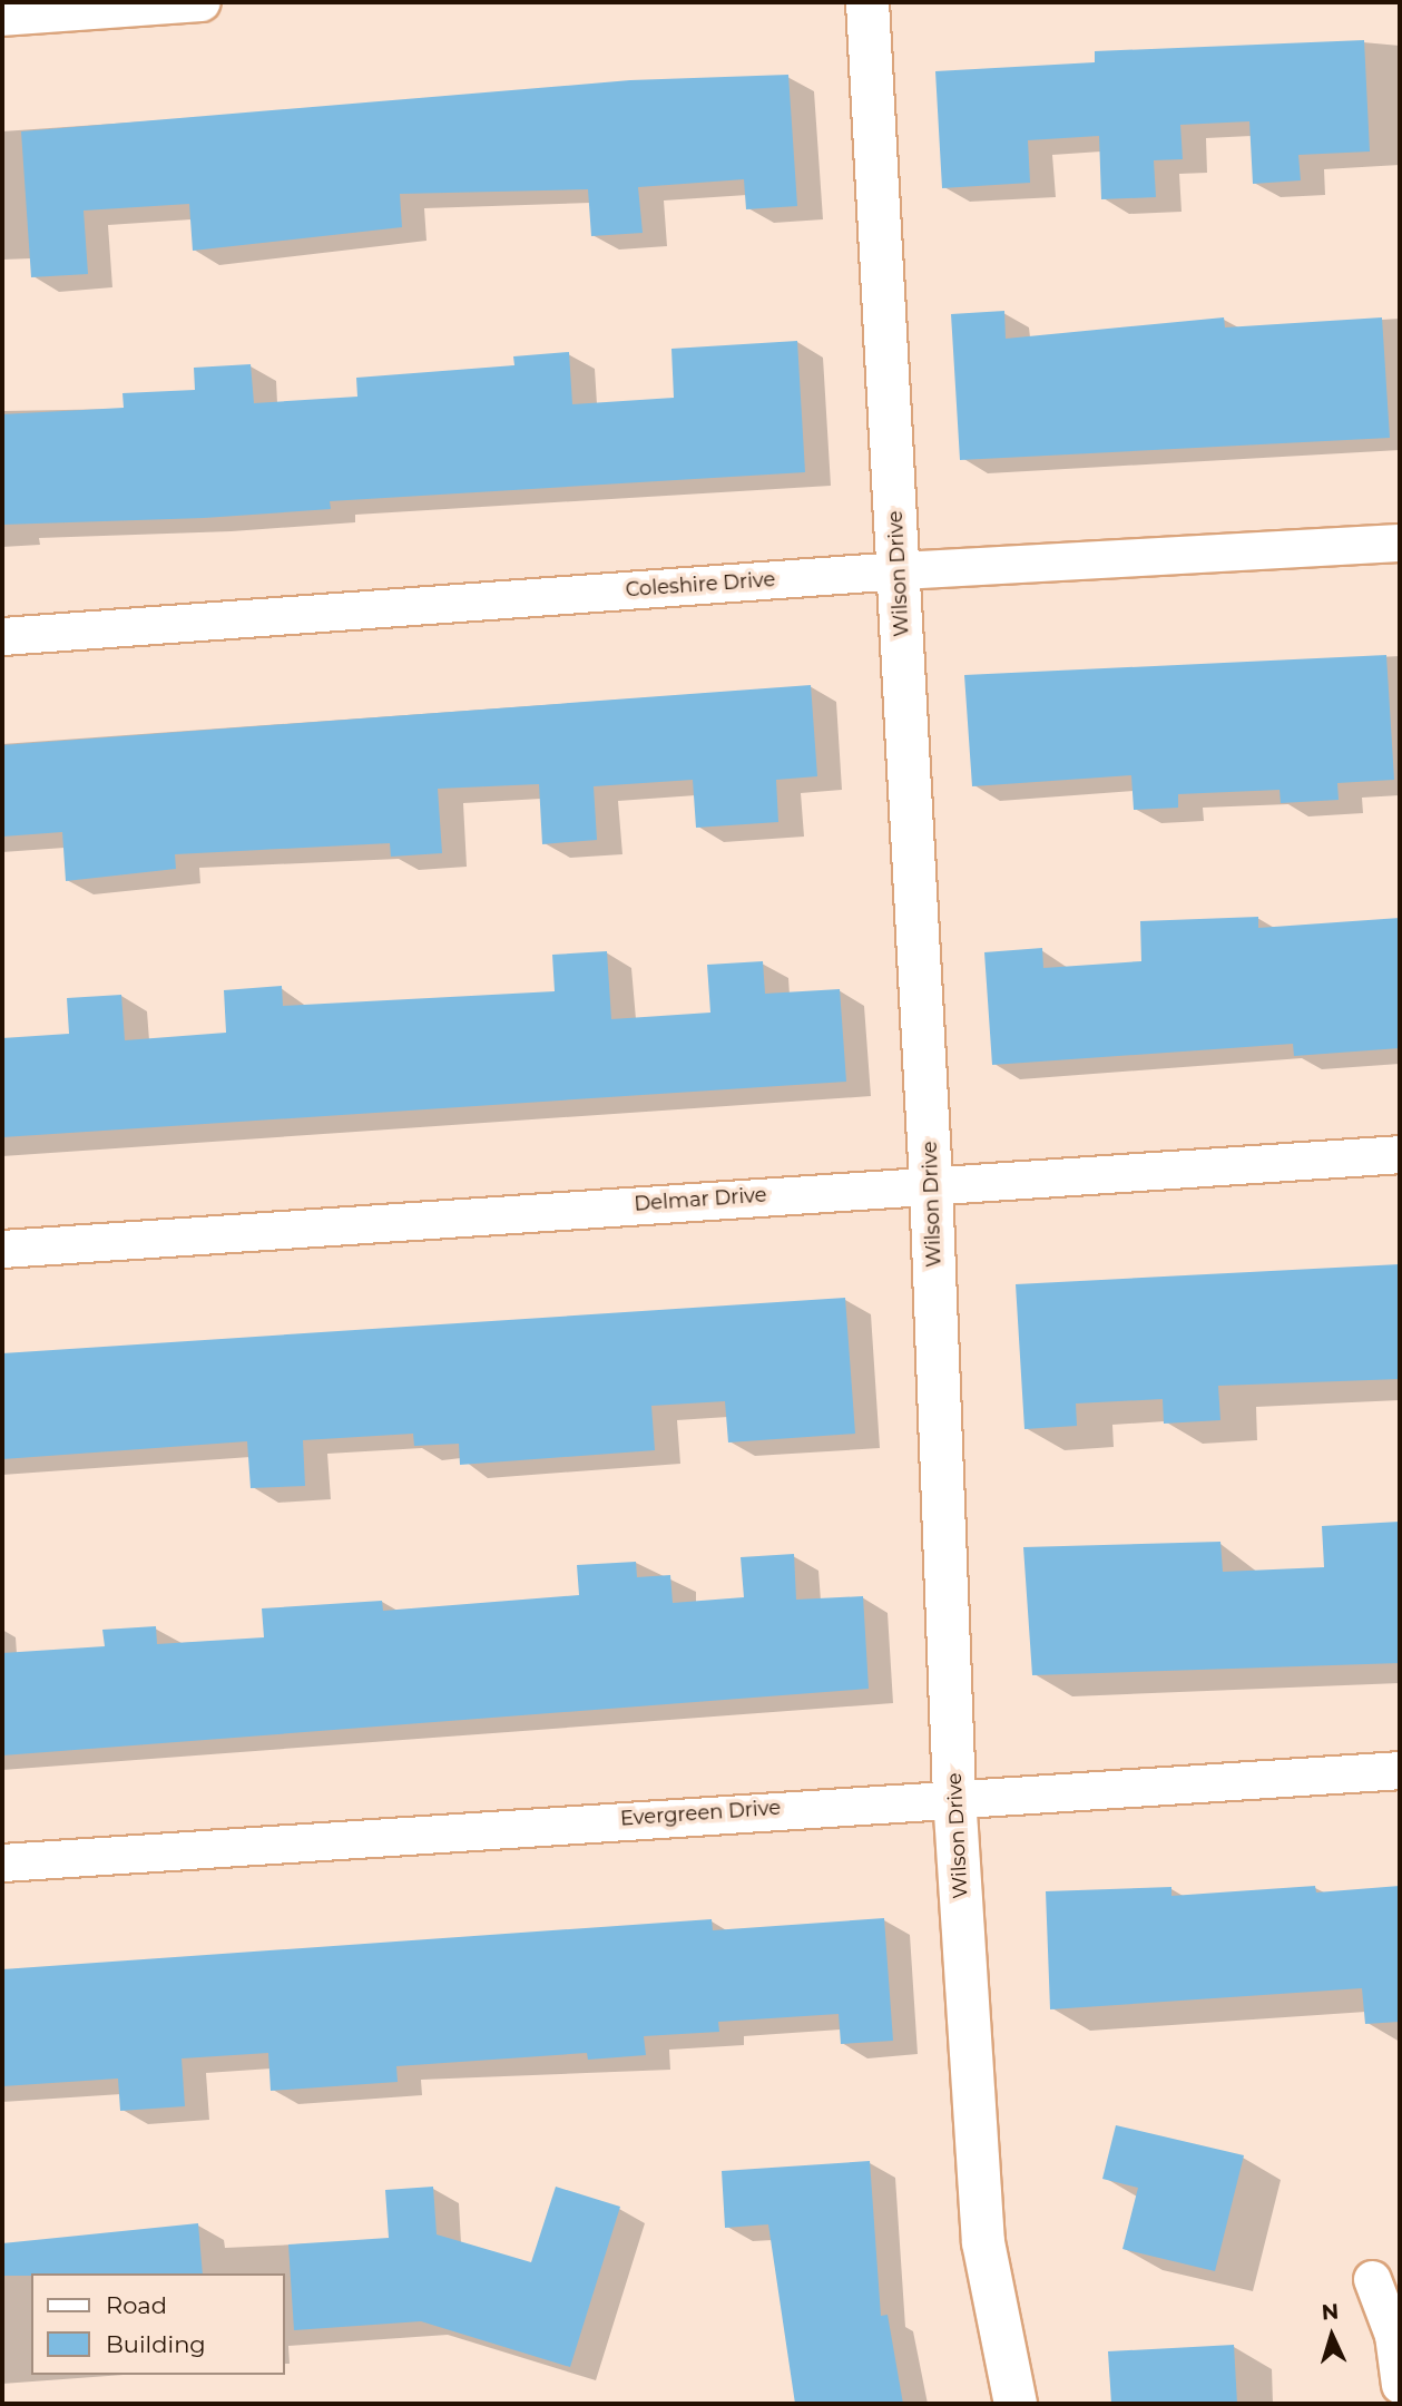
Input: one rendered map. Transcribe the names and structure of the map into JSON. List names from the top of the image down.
{
  "streets": {
    "street": [
      "Wilson Drive",
      "Coleshire Drive",
      "Delmar Drive",
      "Evergreen Drive"
    ]
  },
  "crossings": [
    ["Wilson Drive", "Coleshire Drive"],
    ["Wilson Drive", "Delmar Drive"],
    ["Wilson Drive", "Evergreen Drive"]
  ],
  "legend": ["Road", "Building"],
  "north": "top"
}
